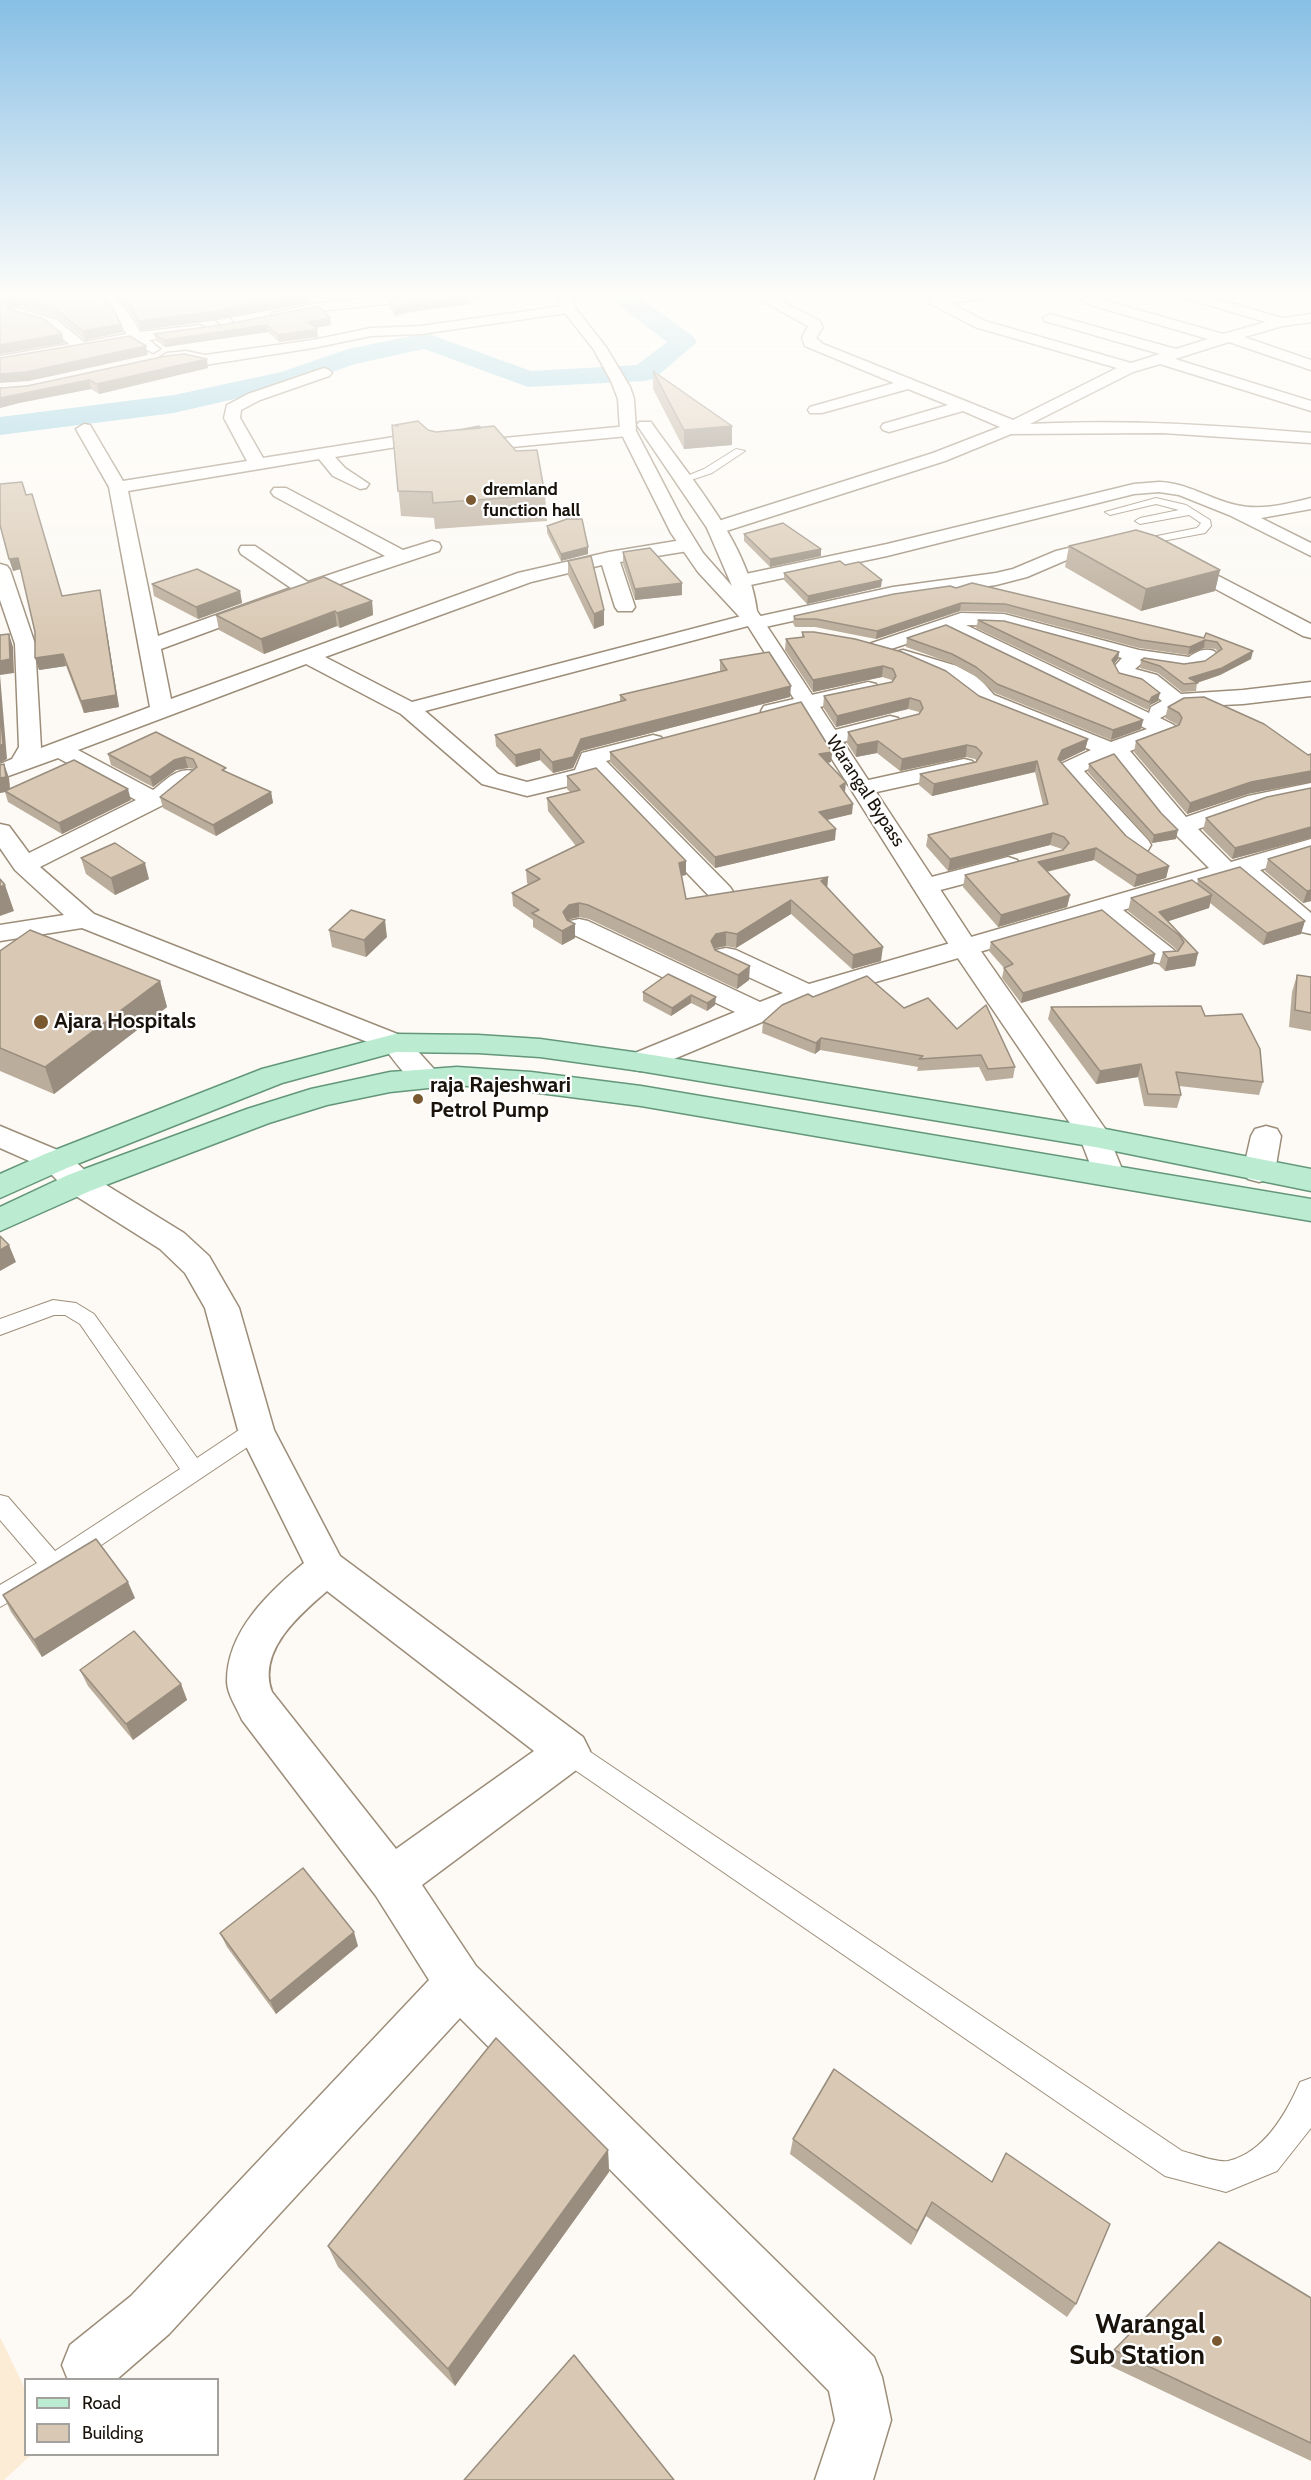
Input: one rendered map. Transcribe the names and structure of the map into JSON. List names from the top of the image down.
{
  "streets": {
    "street": ["Warangal Bypass"]
  },
  "places": [
    "dremland function hall",
    "Ajara Hospitals",
    "raja Rajeshwari Petrol Pump",
    "Warangal Sub Station"
  ],
  "legend": ["Road", "Building"]
}
